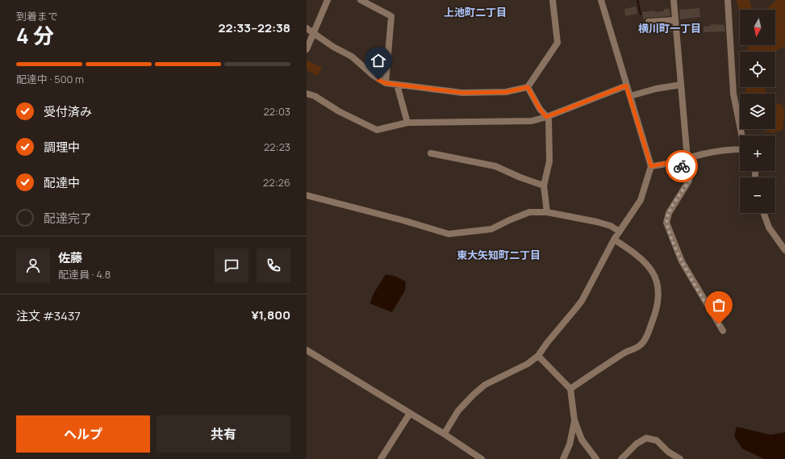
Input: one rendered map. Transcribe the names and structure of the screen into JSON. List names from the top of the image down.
{
  "districts": ["上池町二丁目", "横川町一丁目", "東大矢知町二丁目"],
  "north": "bottom",
  "page": {
    "heading": ["4 分", "到着まで", "22:33–22:38"],
    "panel": [
      "佐藤",
      "配達員 · 4.8",
      "注文 #3437",
      "¥1,800"
    ],
    "map_buttons": ["+", "−"],
    "bar": "配達中 · 500 m",
    "list": [
      ["受付済み", "22:03"],
      ["調理中", "22:23"],
      ["配達中", "22:26"],
      "配達完了"
    ],
    "buttons": ["ヘルプ", "共有"]
  }
}
